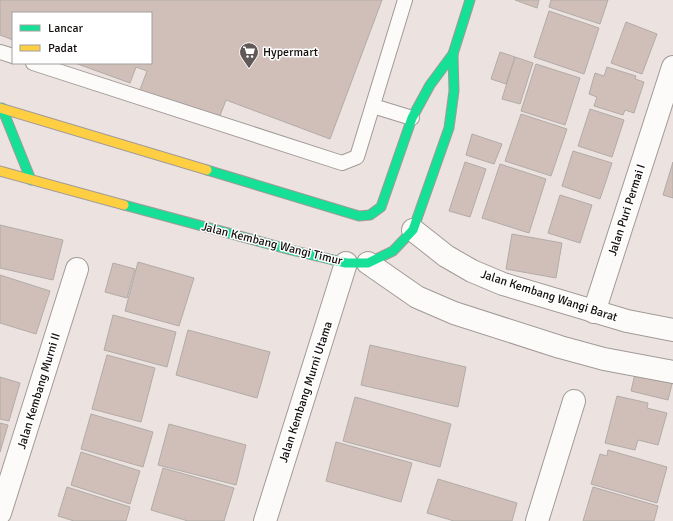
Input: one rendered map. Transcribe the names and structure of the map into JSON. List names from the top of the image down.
{
  "streets": {
    "main road": ["Jalan Kembang Wangi Timur"],
    "street": [
      "Jalan Puri Permai I",
      "Jalan Kembang Wangi Barat",
      "Jalan Kembang Murni II",
      "Jalan Kembang Murni Utama"
    ]
  },
  "crossings": [
    ["Jalan Puri Permai I", "Jalan Kembang Wangi Barat"],
    ["Jalan Kembang Wangi Timur", "Jalan Kembang Murni Utama"]
  ],
  "places": {
    "supermarket": ["Hypermart"]
  },
  "legend": ["Lancar", "Padat"]
}
